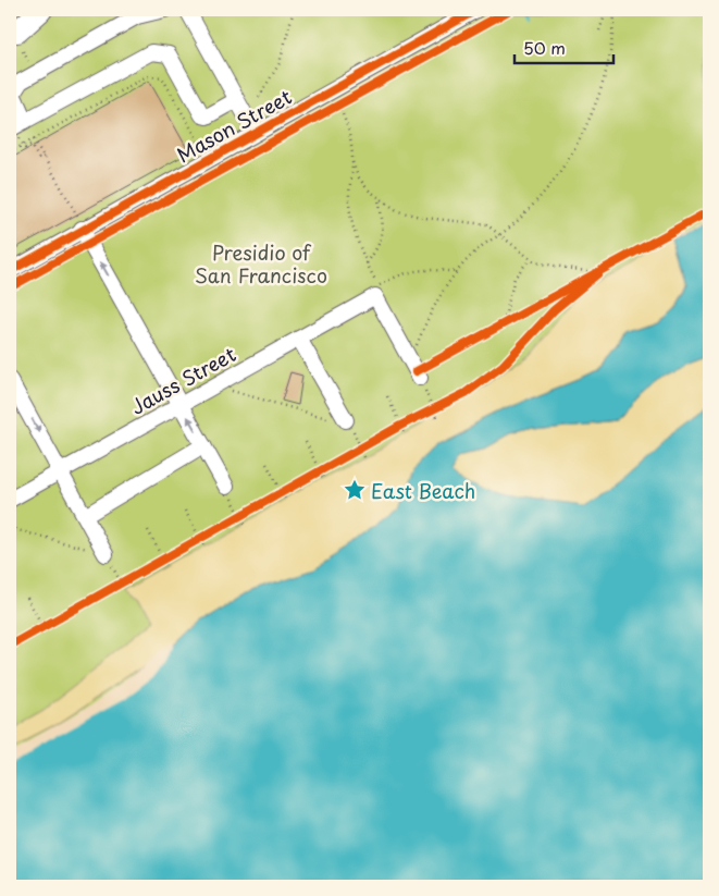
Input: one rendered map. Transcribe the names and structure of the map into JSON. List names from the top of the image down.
{
  "streets": {
    "street": ["Mason Street", "Jauss Street"]
  },
  "parks": ["Presidio of San Francisco"],
  "places": {
    "place": ["East Beach"]
  },
  "scale_bar": "50 m"
}
